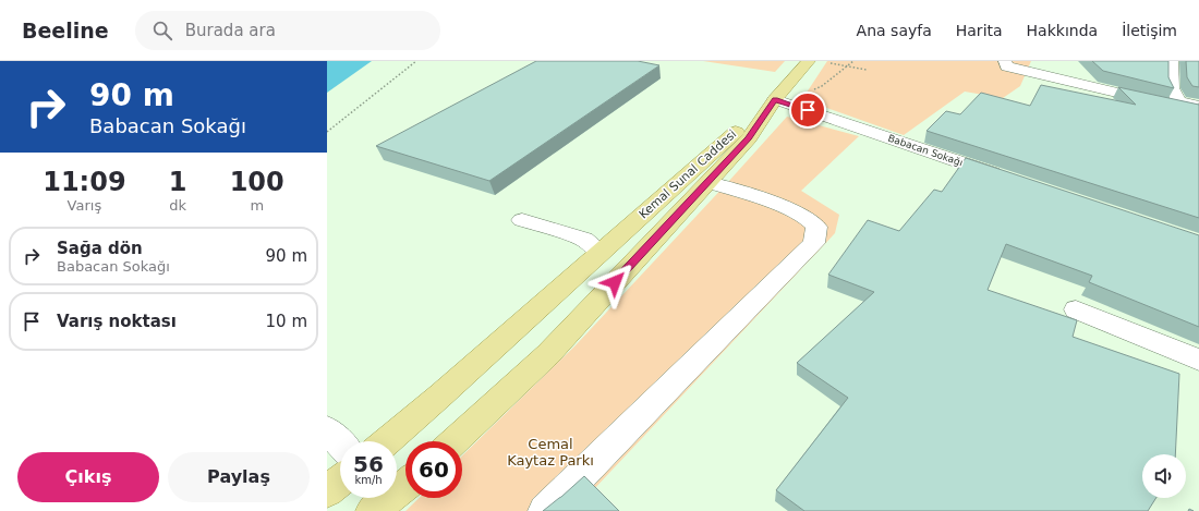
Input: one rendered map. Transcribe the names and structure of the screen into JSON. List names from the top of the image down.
{
  "streets": {
    "main road": ["Kemal Sunal Caddesi"],
    "street": ["Babacan Sokağı"]
  },
  "crossings": [
    ["Babacan Sokağı", "Kemal Sunal Caddesi"]
  ],
  "parks": ["Cemal Kaytaz Parkı"],
  "page": {
    "header": "Beeline",
    "search": "Burada ara",
    "nav": [
      "Ana sayfa",
      "Harita",
      "Hakkında",
      "İletişim"
    ],
    "turn": ["90 m", "Babacan Sokağı"],
    "eta": [
      "11:09",
      "Varış",
      "1",
      "dk",
      "100",
      "m"
    ],
    "list": [
      {
        "name": "Sağa dön",
        "note": "Babacan Sokağı",
        "value": "90 m"
      },
      {
        "name": "Varış noktası",
        "value": "10 m"
      }
    ],
    "speed": "56 km/h",
    "limit": "60",
    "buttons": ["Çıkış", "Paylaş"]
  }
}
